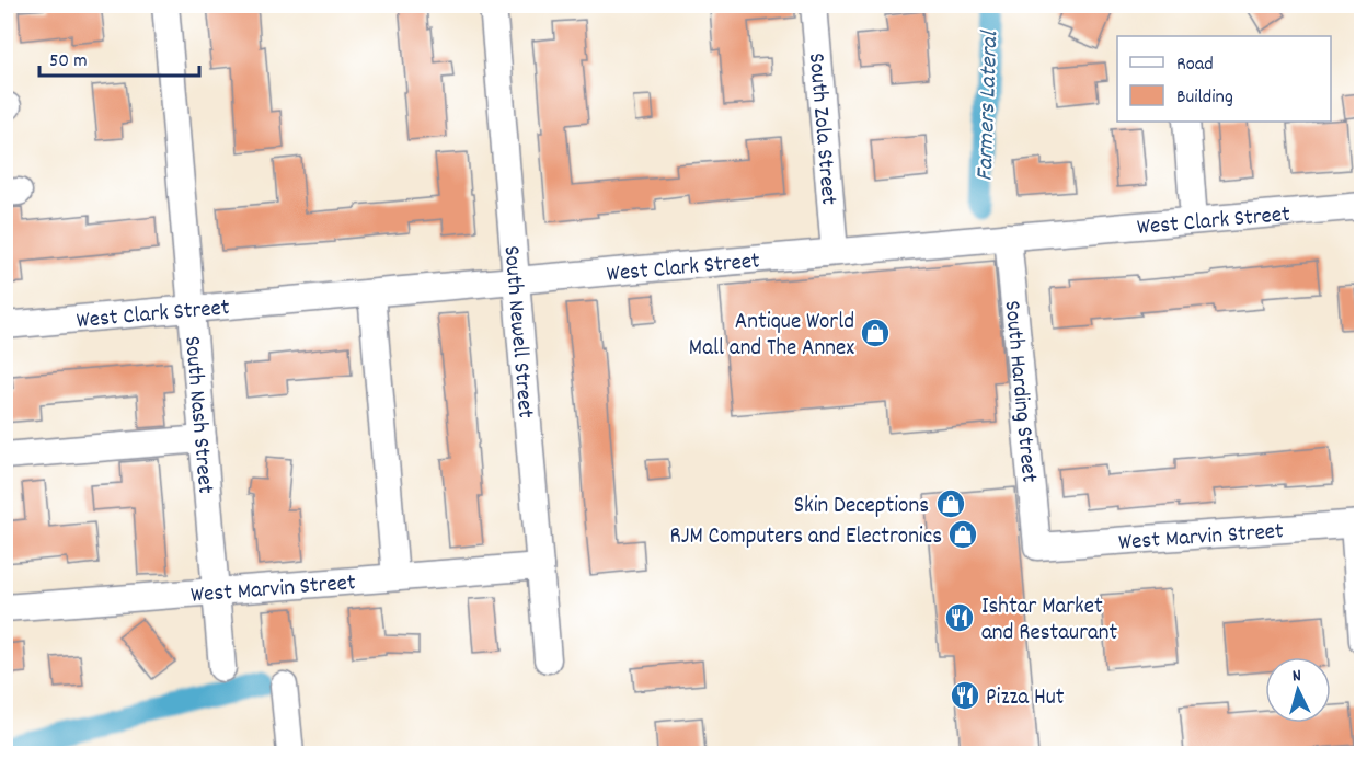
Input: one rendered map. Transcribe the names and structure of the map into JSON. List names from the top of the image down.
{
  "streets": {
    "street": [
      "South Zola Street",
      "West Clark Street",
      "South Newell Street",
      "South Harding Street",
      "South Nash Street",
      "West Marvin Street"
    ]
  },
  "crossings": [
    ["South Zola Street", "West Clark Street"],
    ["West Clark Street", "South Newell Street"],
    ["West Clark Street", "South Harding Street"],
    ["West Clark Street", "South Nash Street"],
    ["South Newell Street", "West Marvin Street"],
    ["South Harding Street", "West Marvin Street"],
    ["South Nash Street", "West Marvin Street"]
  ],
  "water": ["Farmers Lateral"],
  "places": {
    "shop": ["Antique World Mall and The Annex", "Skin Deceptions", "RJM Computers and Electronics"],
    "restaurant": ["Ishtar Market and Restaurant", "Pizza Hut"]
  },
  "legend": ["Road", "Building"],
  "scale_bar": "50 m",
  "north": "top"
}
